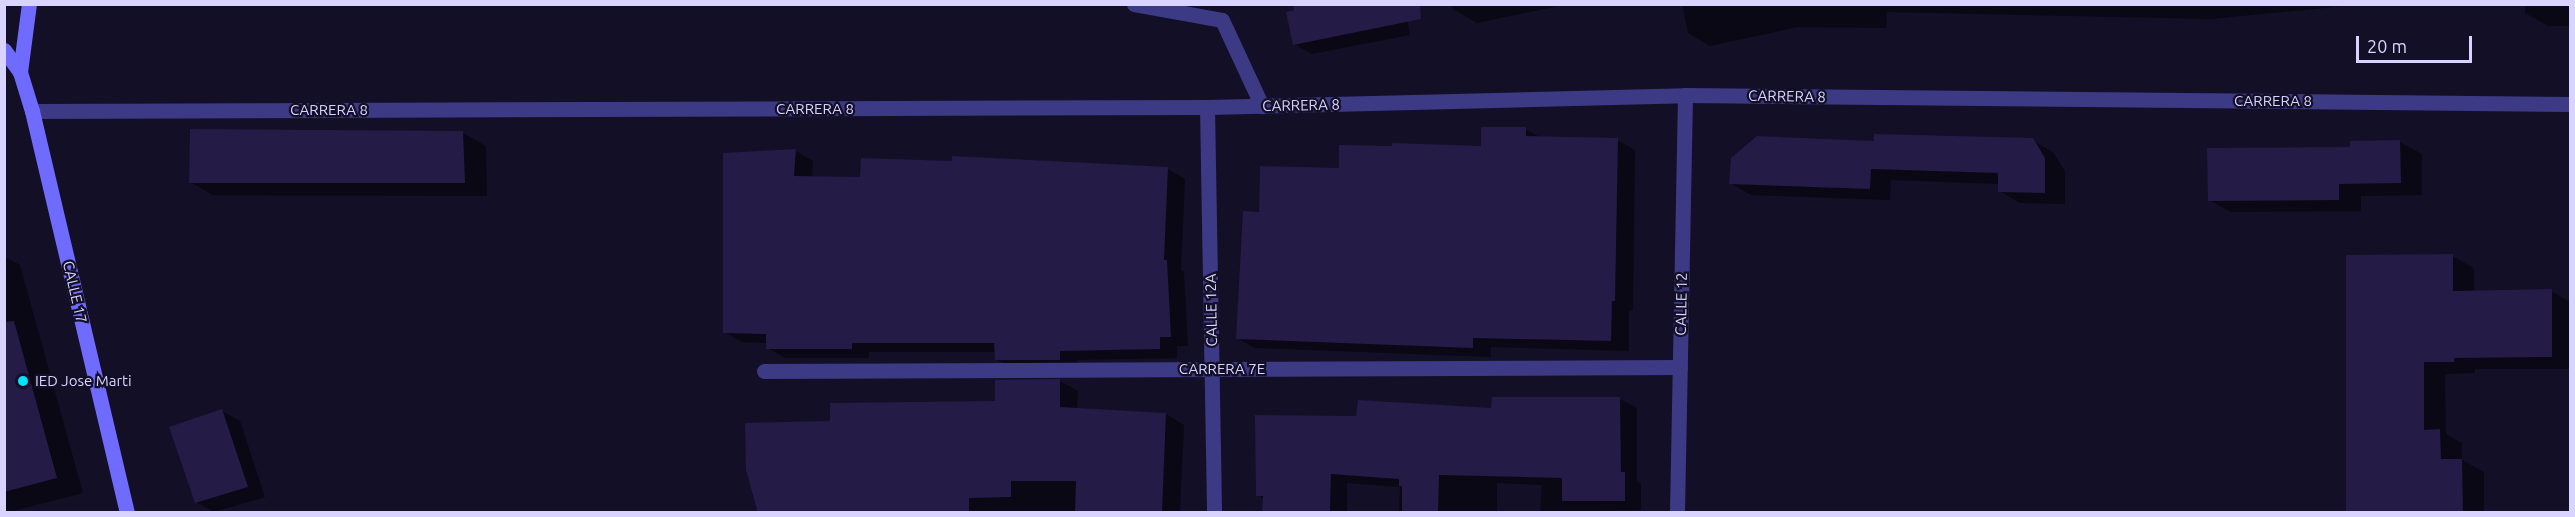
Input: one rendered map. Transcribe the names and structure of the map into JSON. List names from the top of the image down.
{
  "streets": {
    "main road": ["CALLE 17"],
    "street": [
      "CARRERA 8",
      "CALLE 12",
      "CALLE 12A",
      "CARRERA 7E"
    ]
  },
  "crossings": [
    ["CARRERA 8", "CALLE 17"],
    ["CARRERA 8", "CALLE 12"],
    ["CARRERA 8", "CALLE 12A"],
    ["CALLE 12", "CARRERA 7E"],
    ["CALLE 12A", "CARRERA 7E"]
  ],
  "places": ["IED Jose Marti"],
  "scale_bar": "20 m"
}
